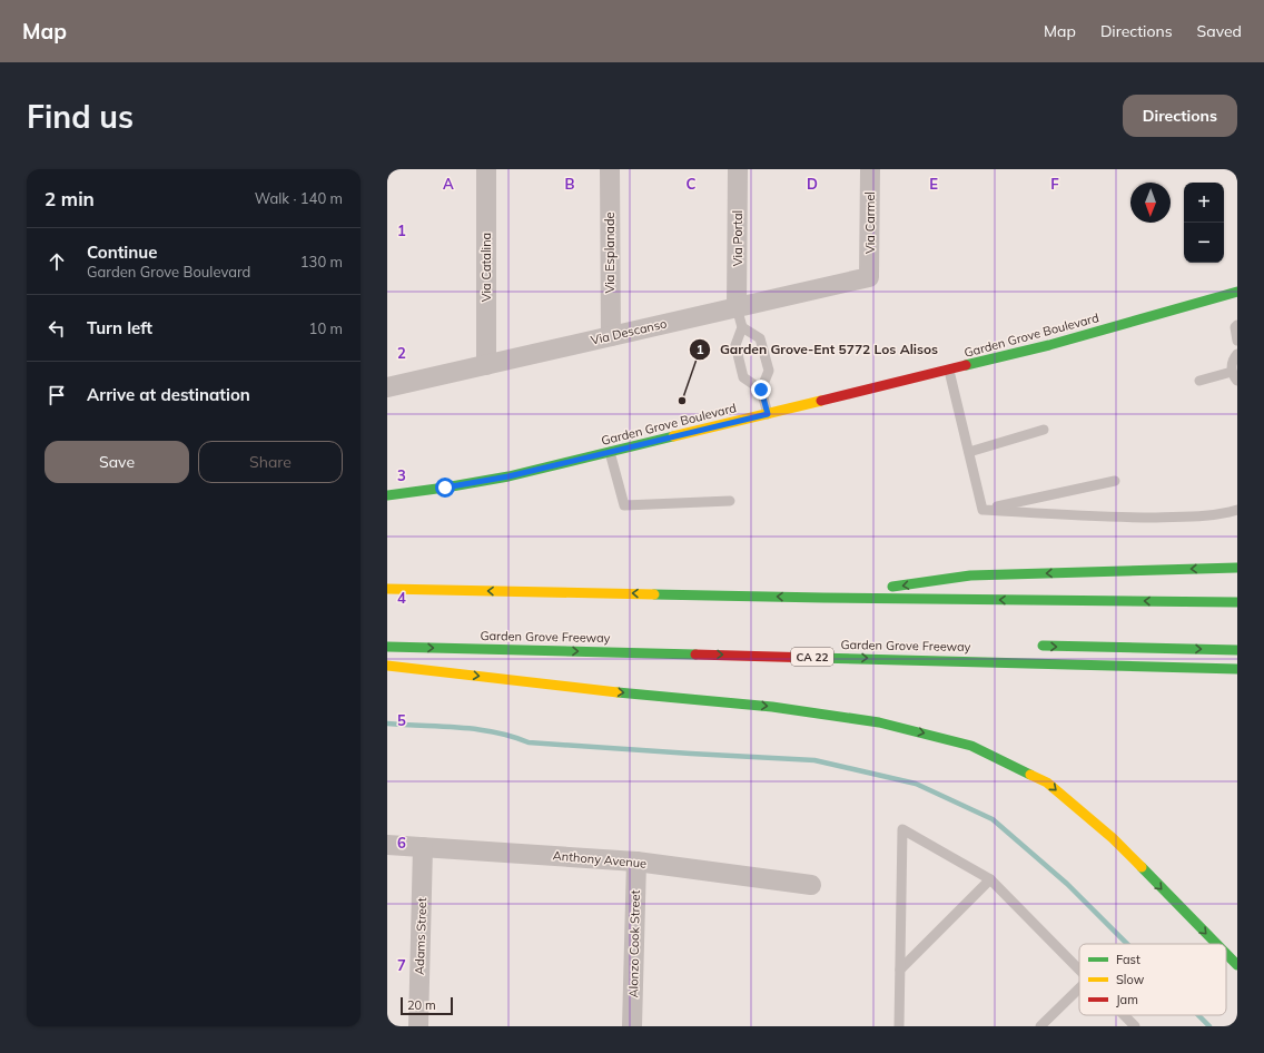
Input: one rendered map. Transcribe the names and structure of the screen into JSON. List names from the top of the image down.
{
  "streets": {
    "main road": ["Garden Grove Boulevard", "Garden Grove Freeway", "CA 22"],
    "street": [
      "Via Carmel",
      "Via Portal",
      "Via Esplanade",
      "Via Catalina",
      "Via Descanso",
      "Anthony Avenue",
      "Adams Street",
      "Alonzo Cook Street"
    ]
  },
  "crossings": [
    ["Via Carmel", "Via Descanso"],
    ["Via Portal", "Via Descanso"],
    ["Via Esplanade", "Via Descanso"],
    ["Via Catalina", "Via Descanso"],
    ["Anthony Avenue", "Adams Street"],
    ["Anthony Avenue", "Alonzo Cook Street"]
  ],
  "places": ["Garden Grove-Ent 5772 Los Alisos"],
  "legend": ["Fast", "Slow", "Jam"],
  "scale_bar": "20 m",
  "north": "bottom",
  "page": {
    "header": "Map",
    "nav": ["Map", "Directions", "Saved"],
    "buttons": [
      "Directions",
      ["Save", "Share"]
    ],
    "title": "Find us",
    "heading": ["2 min", "Walk · 140 m"],
    "map_buttons": ["+", "−"],
    "list": [
      ["Continue", "Garden Grove Boulevard", "130 m"],
      ["Turn left", "10 m"],
      "Arrive at destination"
    ],
    "scale": "20 m"
  },
  "grid": {
    "columns": [
      "A",
      "B",
      "C",
      "D",
      "E",
      "F"
    ],
    "rows": [
      "1",
      "2",
      "3",
      "4",
      "5",
      "6",
      "7"
    ]
  }
}
